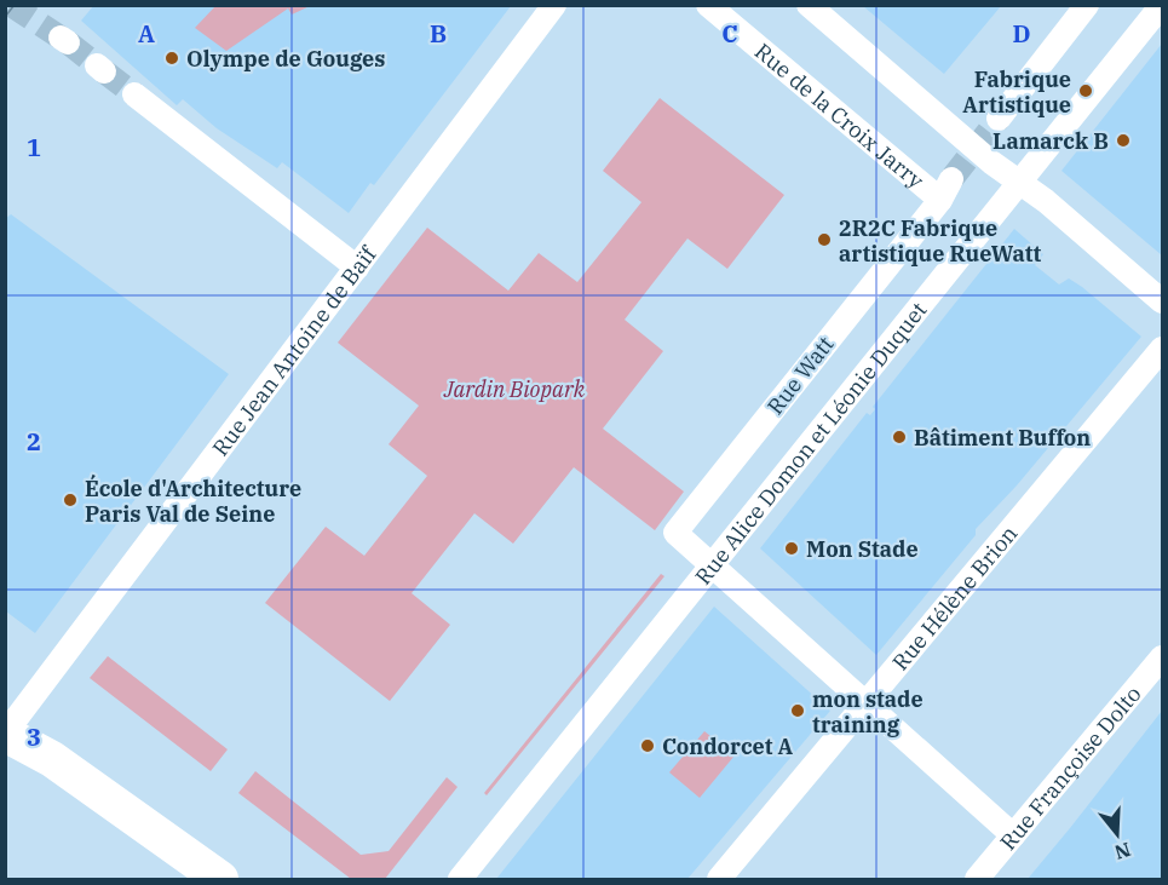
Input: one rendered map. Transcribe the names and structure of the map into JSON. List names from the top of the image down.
{
  "streets": {
    "street": [
      "Rue de la Croix Jarry",
      "Rue Jean Antoine de Baïf",
      "Rue Watt",
      "Rue Alice Domon et Léonie Duquet",
      "Rue Hélène Brion",
      "Rue Françoise Dolto"
    ]
  },
  "crossings": [
    ["Rue de la Croix Jarry", "Rue Watt"],
    ["Rue Watt", "Rue Alice Domon et Léonie Duquet"]
  ],
  "parks": ["Jardin Biopark"],
  "places": [
    "Olympe de Gouges",
    "Fabrique Artistique",
    "Lamarck B",
    "2R2C Fabrique artistique RueWatt",
    "Bâtiment Buffon",
    "École d'Architecture Paris Val de Seine",
    "Mon Stade",
    "mon stade training",
    "Condorcet A"
  ],
  "north": "bottom",
  "grid": {
    "columns": [
      "A",
      "B",
      "C",
      "D"
    ],
    "rows": ["1", "2", "3"]
  }
}
